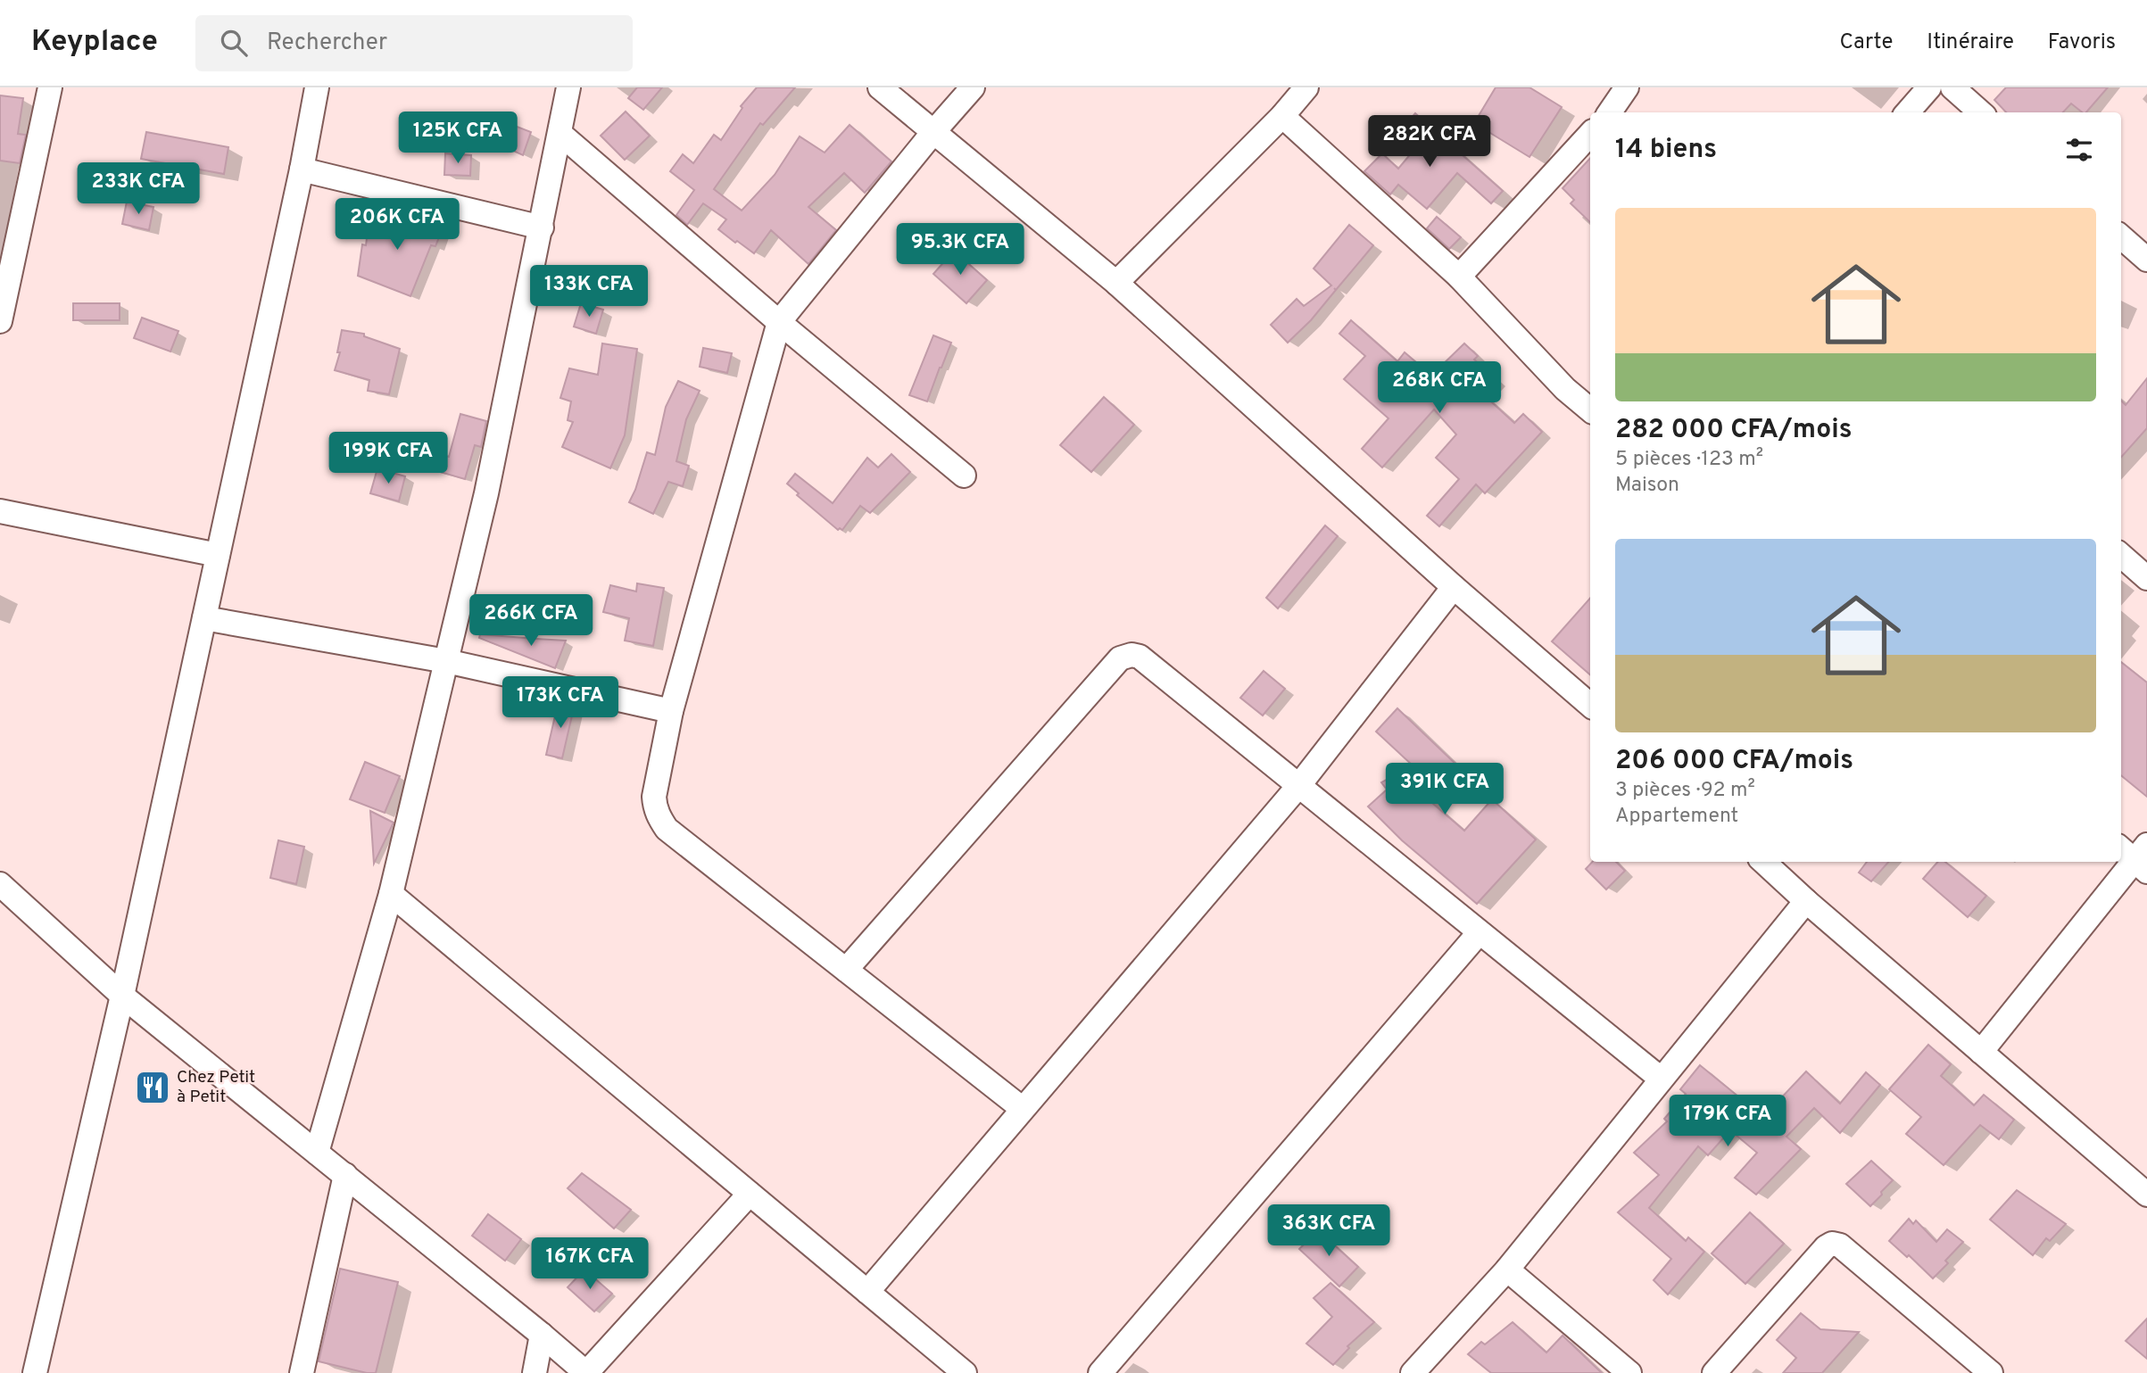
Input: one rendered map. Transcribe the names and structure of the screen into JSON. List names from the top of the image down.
{
  "places": {
    "restaurant": ["Chez Petit à Petit"]
  },
  "page": {
    "header": "Keyplace",
    "search": "Rechercher",
    "nav": ["Carte", "Itinéraire", "Favoris"],
    "price": [
      "125K CFA",
      "282K CFA",
      "233K CFA",
      "206K CFA",
      "95.3K CFA",
      "133K CFA",
      "268K CFA",
      "199K CFA",
      "266K CFA",
      "173K CFA",
      "391K CFA",
      "179K CFA",
      "363K CFA",
      "167K CFA"
    ],
    "heading": "14 biens",
    "list": [
      {
        "name": "282 000 CFA/mois",
        "note": "5 pièces · 123 m² · Maison"
      },
      {
        "name": "206 000 CFA/mois",
        "note": "3 pièces · 92 m² · Appartement"
      }
    ]
  }
}
